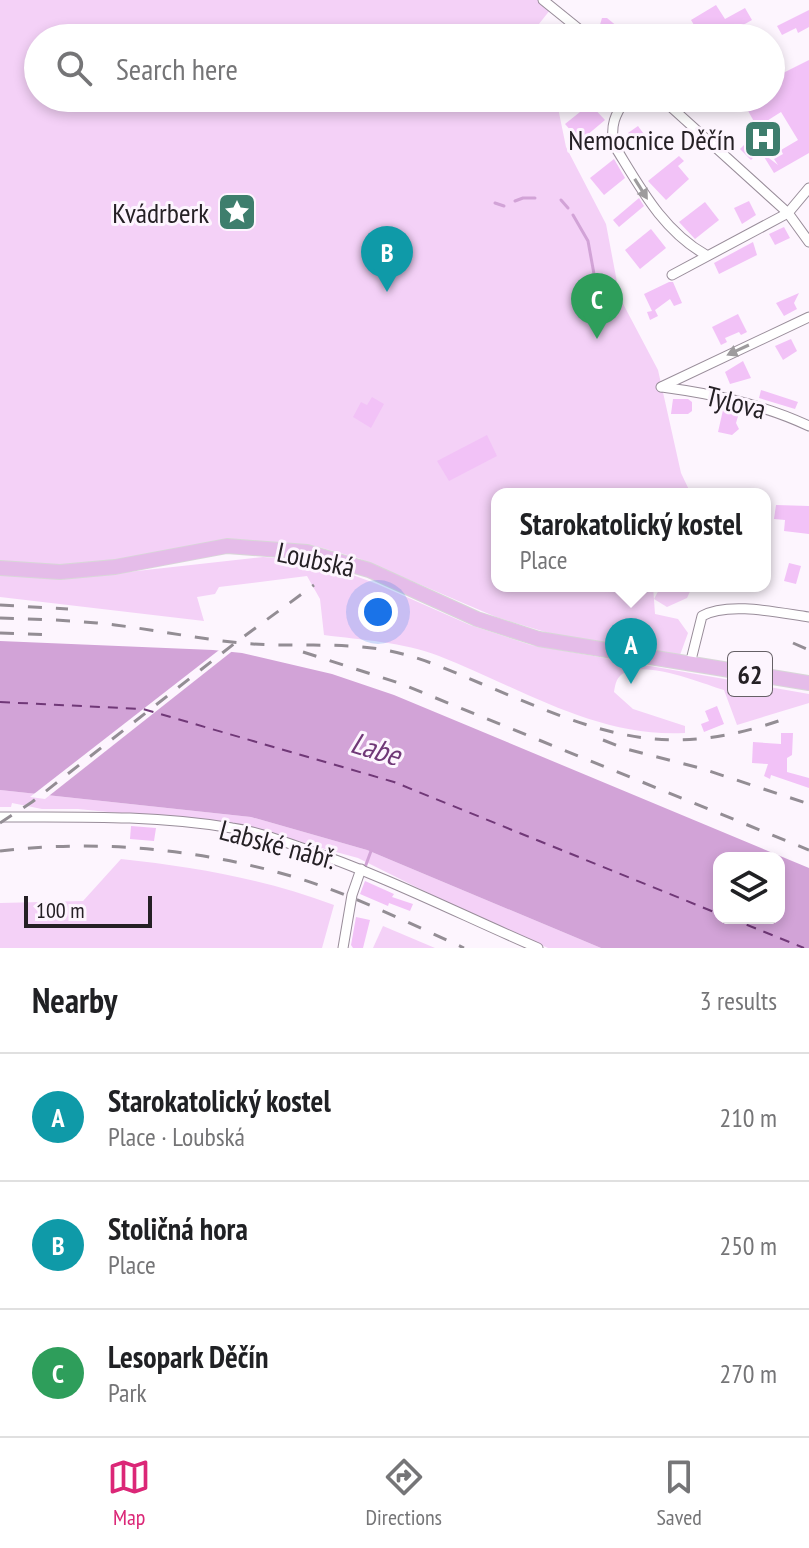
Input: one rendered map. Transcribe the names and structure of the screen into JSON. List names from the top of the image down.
{
  "streets": {
    "main road": ["Loubská", "62"],
    "street": ["Tylova", "Labské nábř."]
  },
  "water": ["Labe"],
  "places": {
    "hospital": ["Nemocnice Děčín"],
    "place": ["Kvádrberk"]
  },
  "scale_bar": "100 m",
  "page": {
    "search": "Search here",
    "pins": ["B", "C", "A"],
    "popup": ["Starokatolický kostel", "Place"],
    "scale": "100 m",
    "heading": ["Nearby", "3 results"],
    "list": [
      {
        "mark": "A",
        "name": "Starokatolický kostel",
        "note": "Place · Loubská",
        "value": "210 m"
      },
      {
        "mark": "B",
        "name": "Stoličná hora",
        "note": "Place",
        "value": "250 m"
      },
      {
        "mark": "C",
        "name": "Lesopark Děčín",
        "note": "Park",
        "value": "270 m"
      }
    ],
    "nav": ["Map", "Directions", "Saved"]
  }
}
